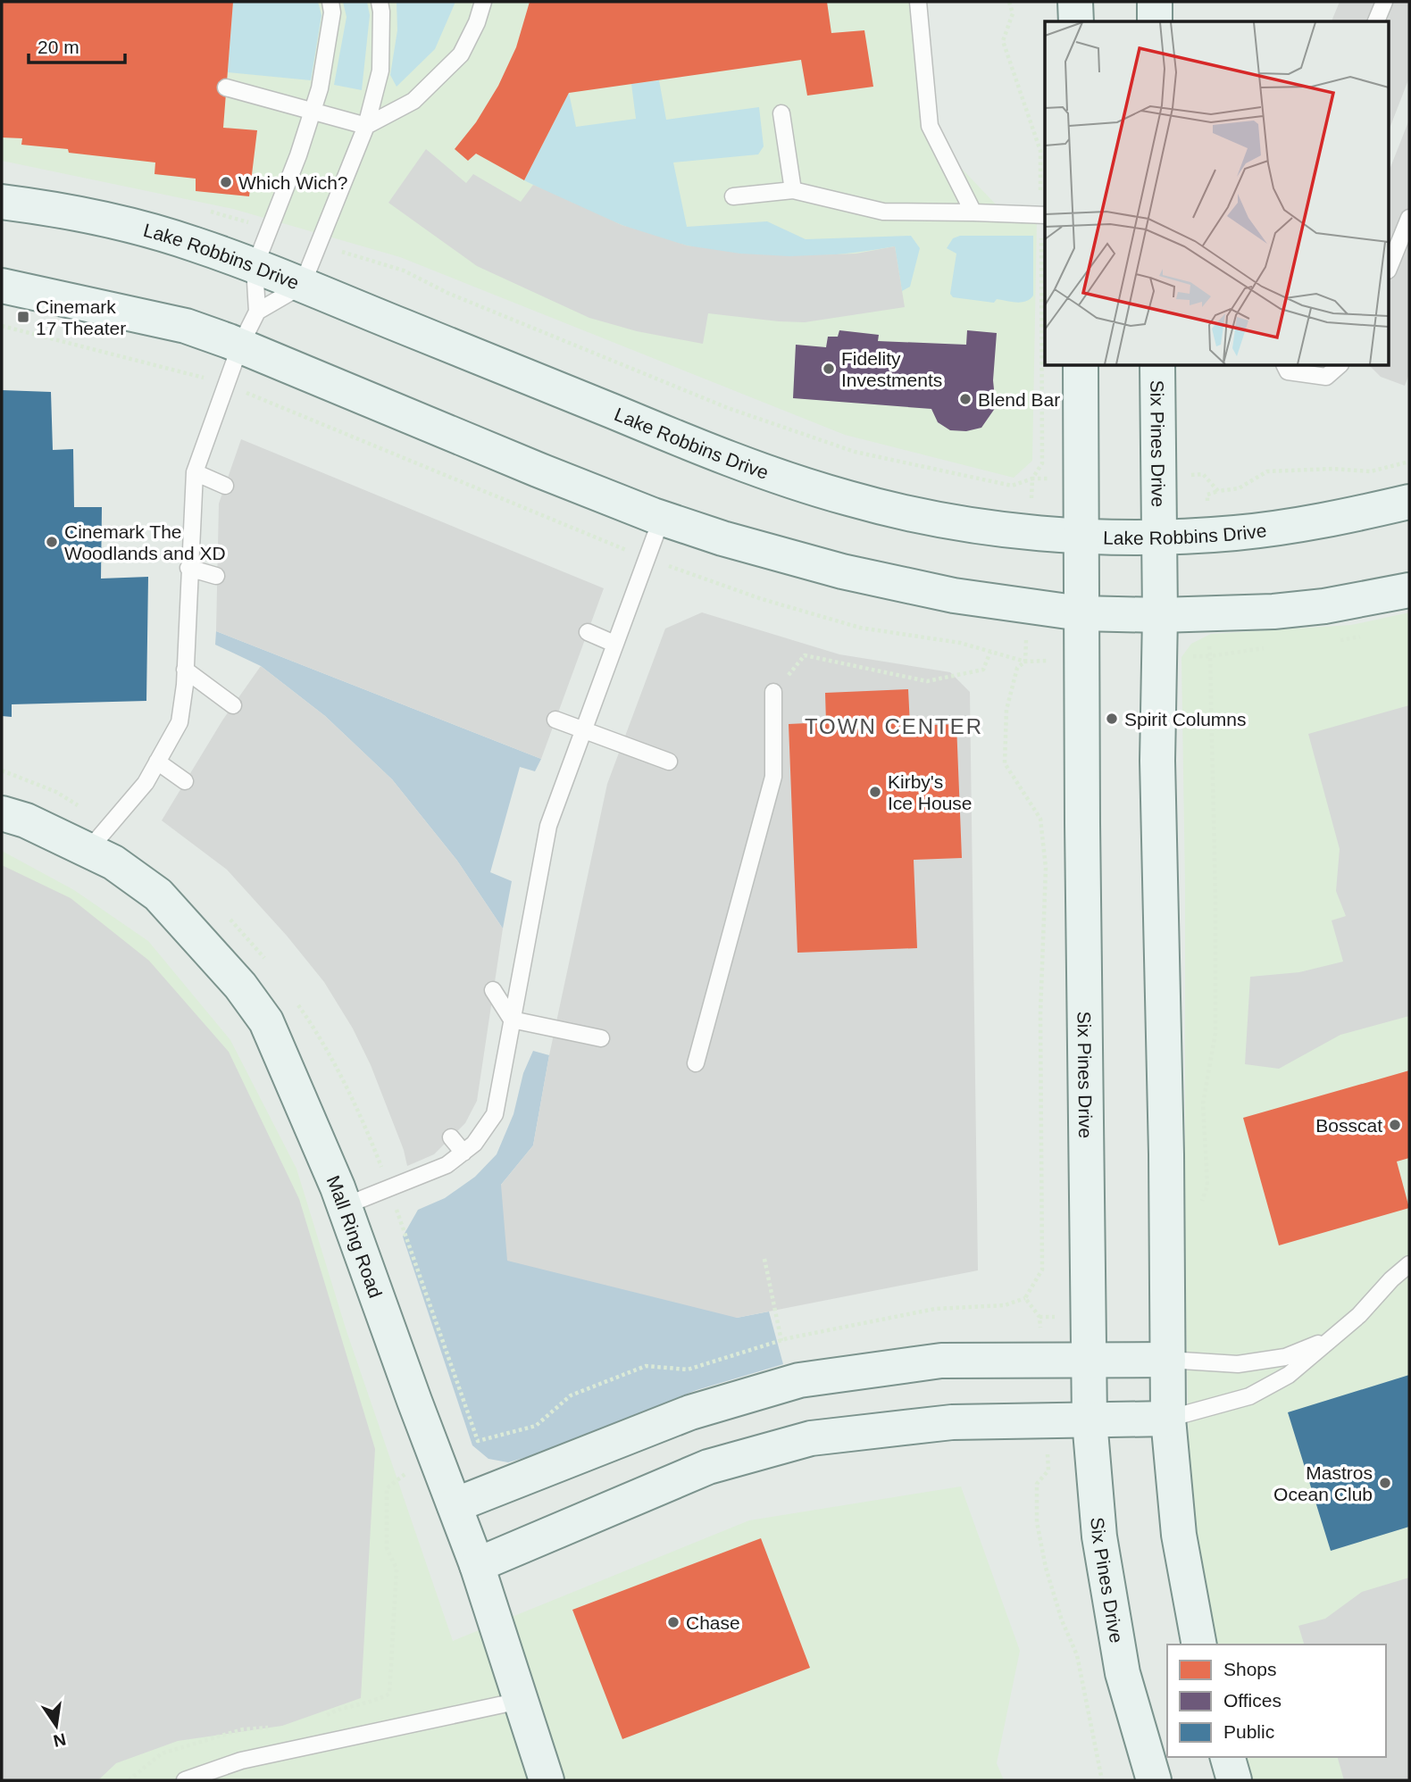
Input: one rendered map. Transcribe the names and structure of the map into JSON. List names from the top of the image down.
{
  "streets": {
    "street": ["Lake Robbins Drive", "Six Pines Drive", "Mall Ring Road"]
  },
  "crossings": [
    ["Lake Robbins Drive", "Six Pines Drive"]
  ],
  "districts": ["TOWN CENTER"],
  "places": {
    "other": [
      "Which Wich?",
      "Fidelity Investments",
      "Blend Bar",
      "Cinemark The Woodlands and XD",
      "Spirit Columns",
      "Kirby's Ice House",
      "Bosscat",
      "Mastros Ocean Club",
      "Chase"
    ],
    "transit": ["Cinemark 17 Theater"]
  },
  "legend": ["Shops", "Offices", "Public"],
  "scale_bar": "20 m",
  "north": "bottom"
}
